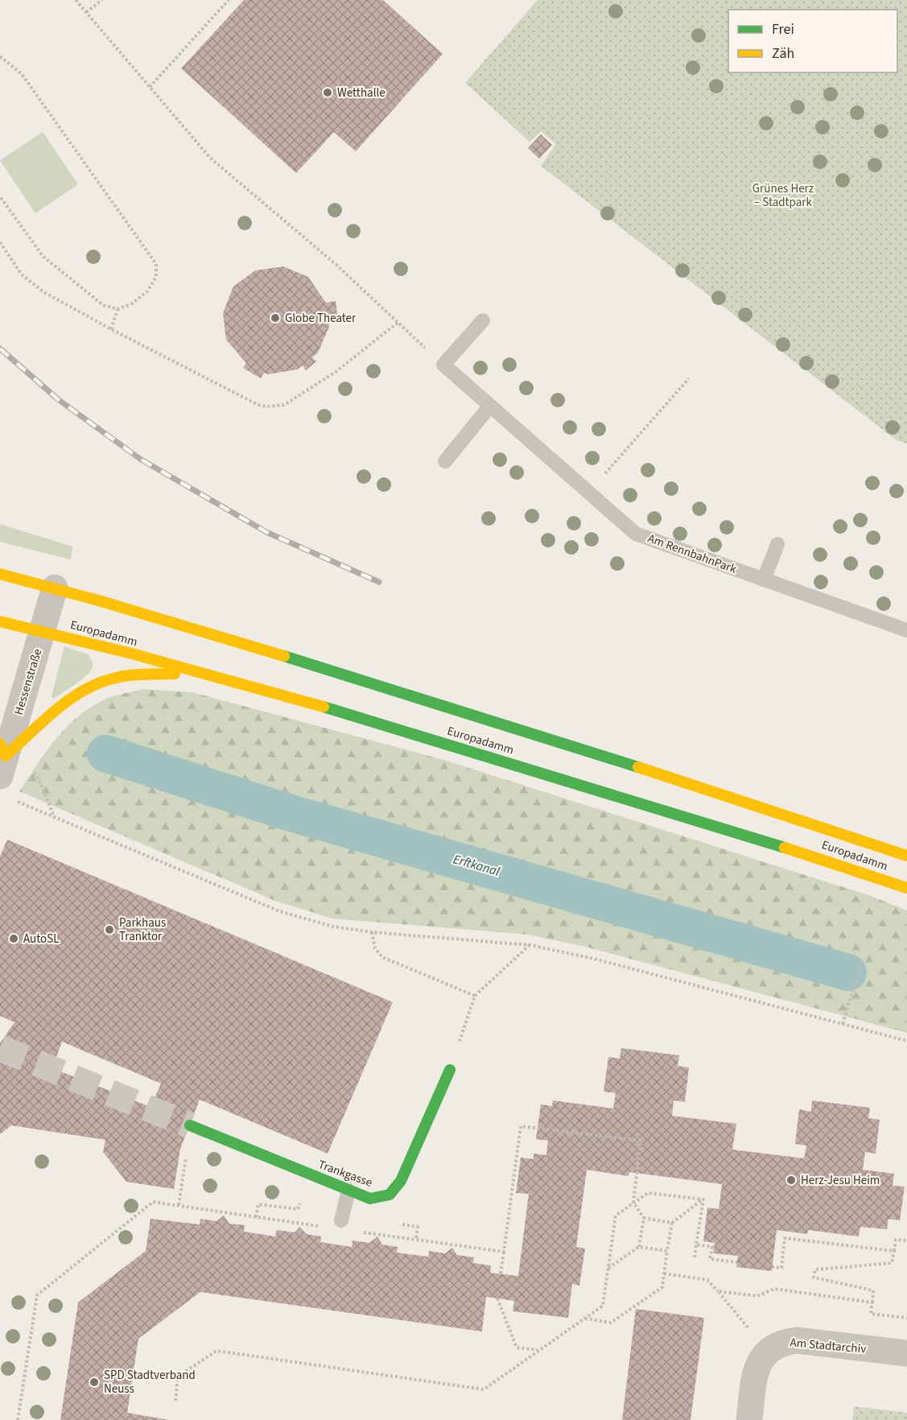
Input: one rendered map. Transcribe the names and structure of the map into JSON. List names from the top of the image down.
{
  "streets": {
    "main road": ["Europadamm", "Trankgasse"],
    "street": ["Hessenstraße", "Am Stadtarchiv"],
    "lane": ["Am RennbahnPark"]
  },
  "crossings": [
    ["Europadamm", "Hessenstraße"]
  ],
  "water": ["Erftkanal"],
  "parks": ["Grünes Herz – Stadtpark"],
  "places": [
    "Wetthalle",
    "Globe Theater",
    "Parkhaus Tranktor",
    "AutoSL",
    "Herz-Jesu Heim",
    "SPD Stadtverband Neuss"
  ],
  "legend": ["Frei", "Zäh"]
}
